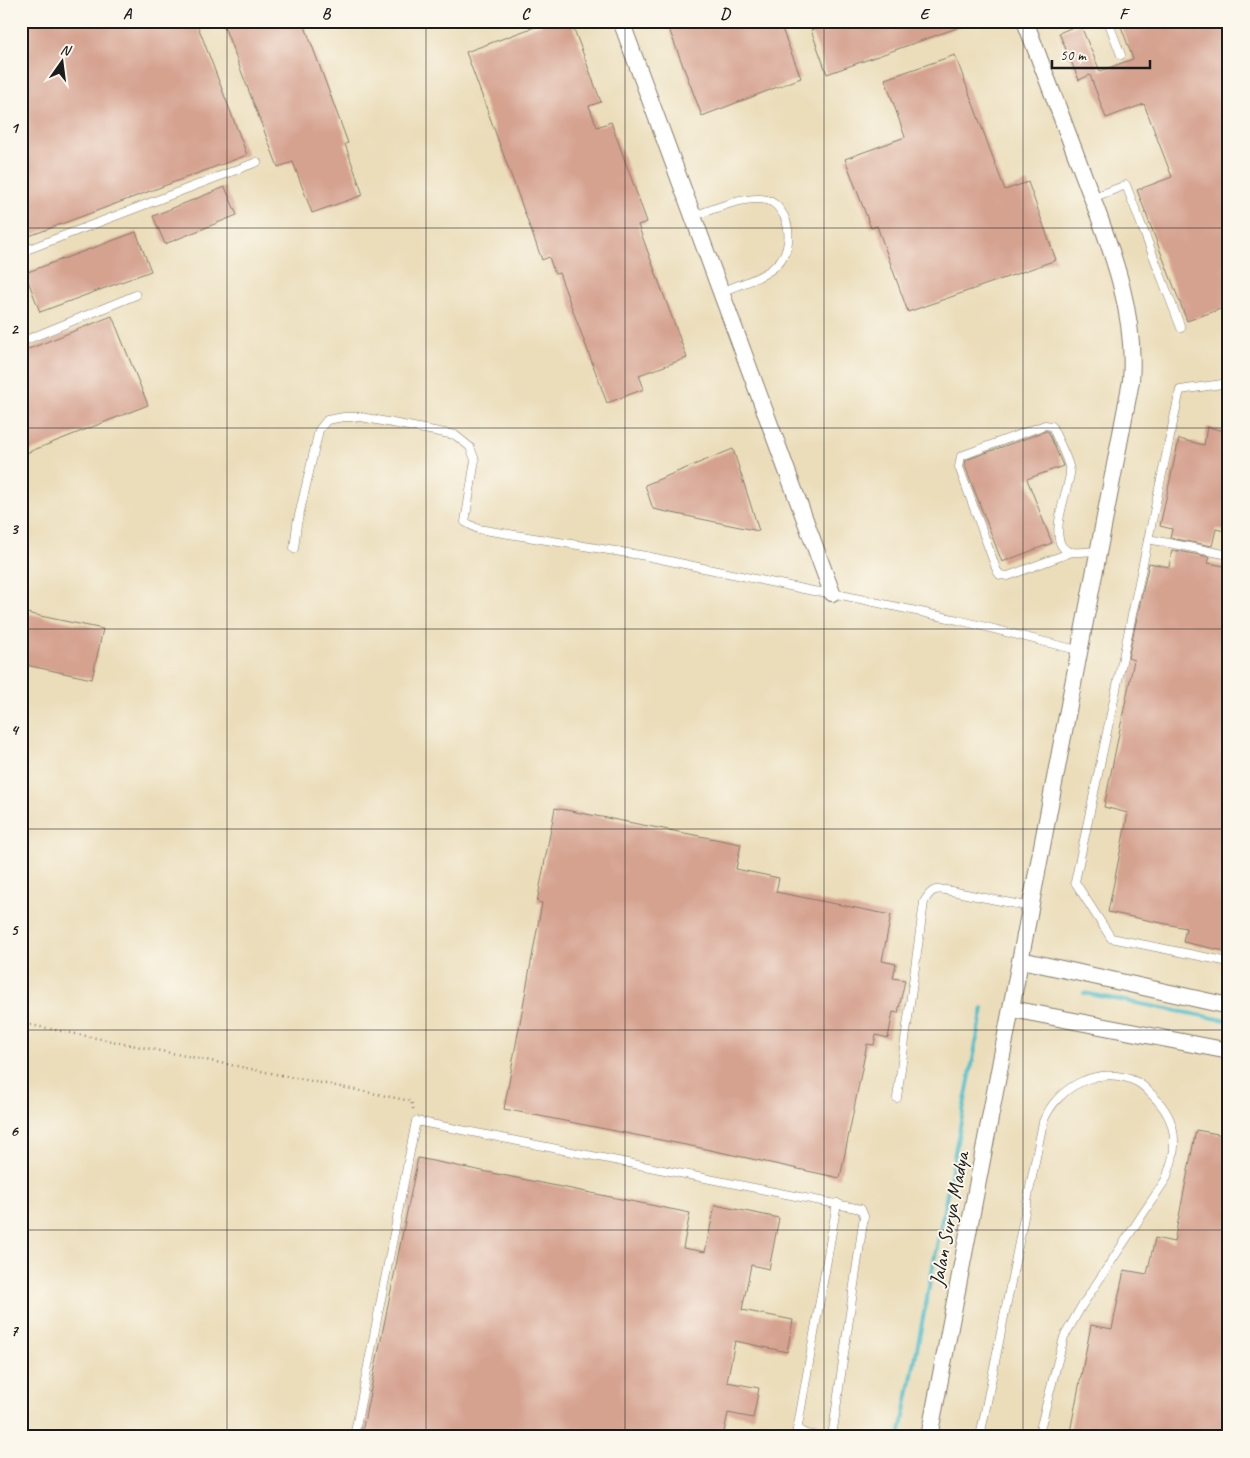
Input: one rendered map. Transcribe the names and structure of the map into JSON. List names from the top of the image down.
{
  "streets": {
    "street": ["Jalan Surya Madya"]
  },
  "scale_bar": "50 m",
  "north": "top",
  "grid": {
    "columns": [
      "A",
      "B",
      "C",
      "D",
      "E",
      "F"
    ],
    "rows": [
      "1",
      "2",
      "3",
      "4",
      "5",
      "6",
      "7"
    ]
  }
}
